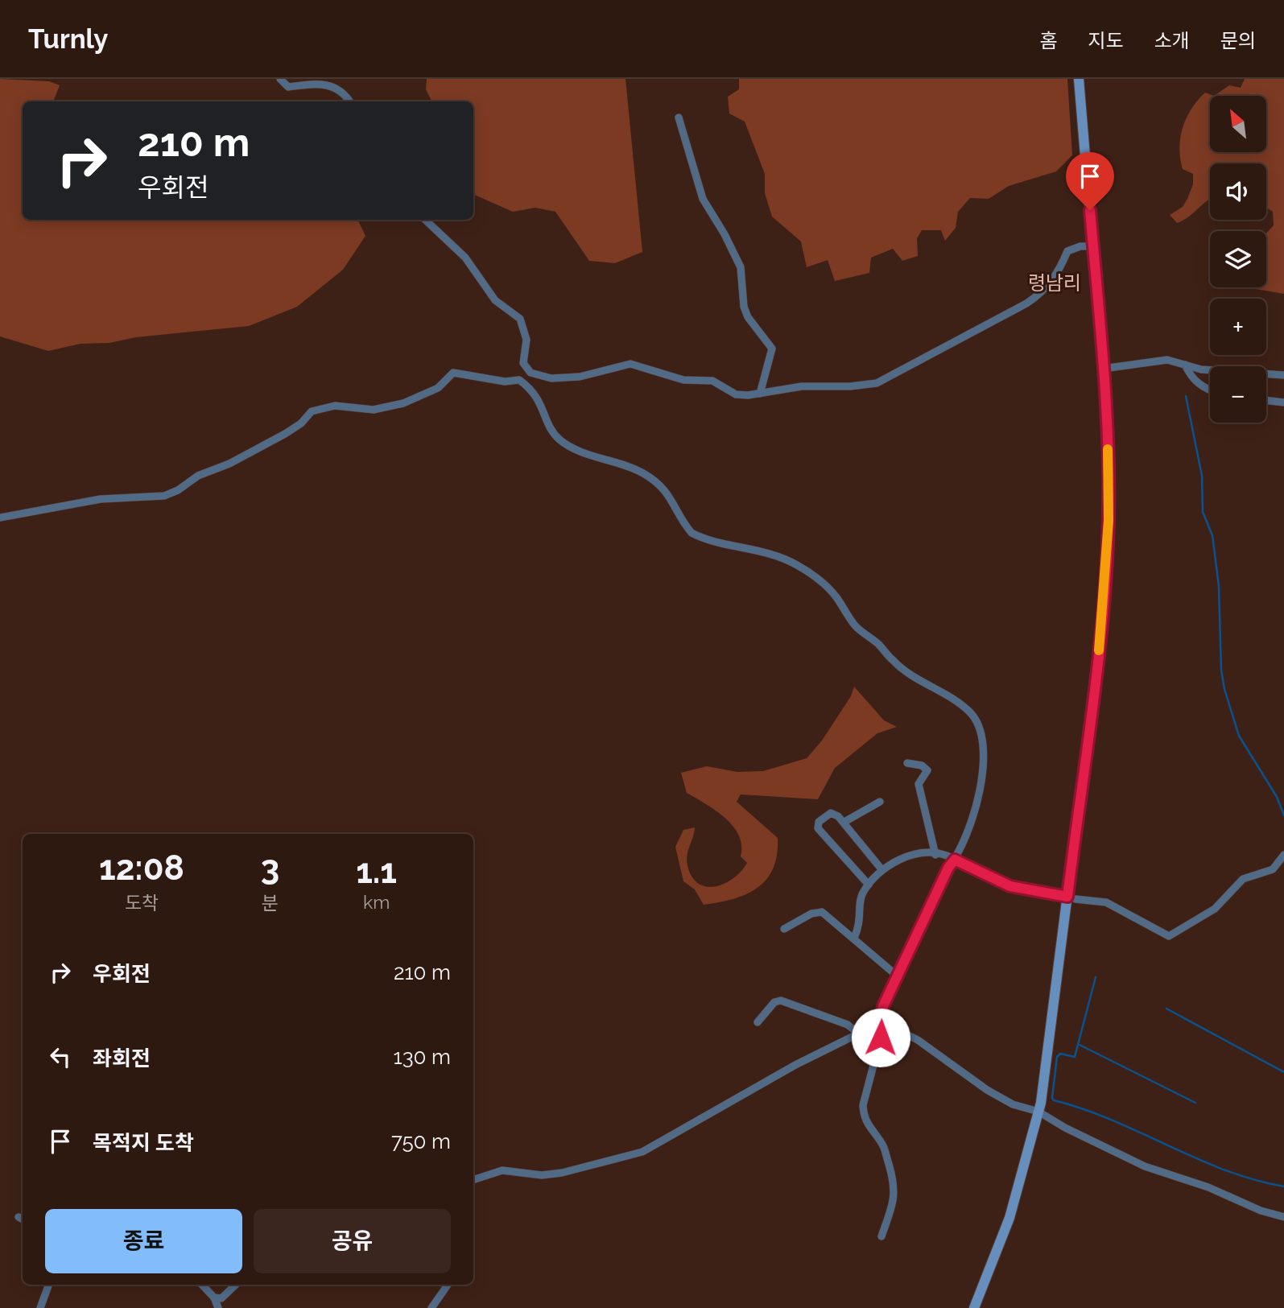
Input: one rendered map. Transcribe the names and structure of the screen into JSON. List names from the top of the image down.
{
  "districts": ["령남리"],
  "north": "top left",
  "page": {
    "header": "Turnly",
    "nav": [
      "홈",
      "지도",
      "소개",
      "문의"
    ],
    "map_buttons": ["+", "−"],
    "turn": ["210 m", "우회전"],
    "eta": [
      "12:08",
      "도착",
      "3",
      "분",
      "1.1",
      "km"
    ],
    "list": [
      {
        "name": "우회전",
        "value": "210 m"
      },
      {
        "name": "좌회전",
        "value": "130 m"
      },
      {
        "name": "목적지 도착",
        "value": "750 m"
      }
    ],
    "buttons": ["종료", "공유"]
  }
}
